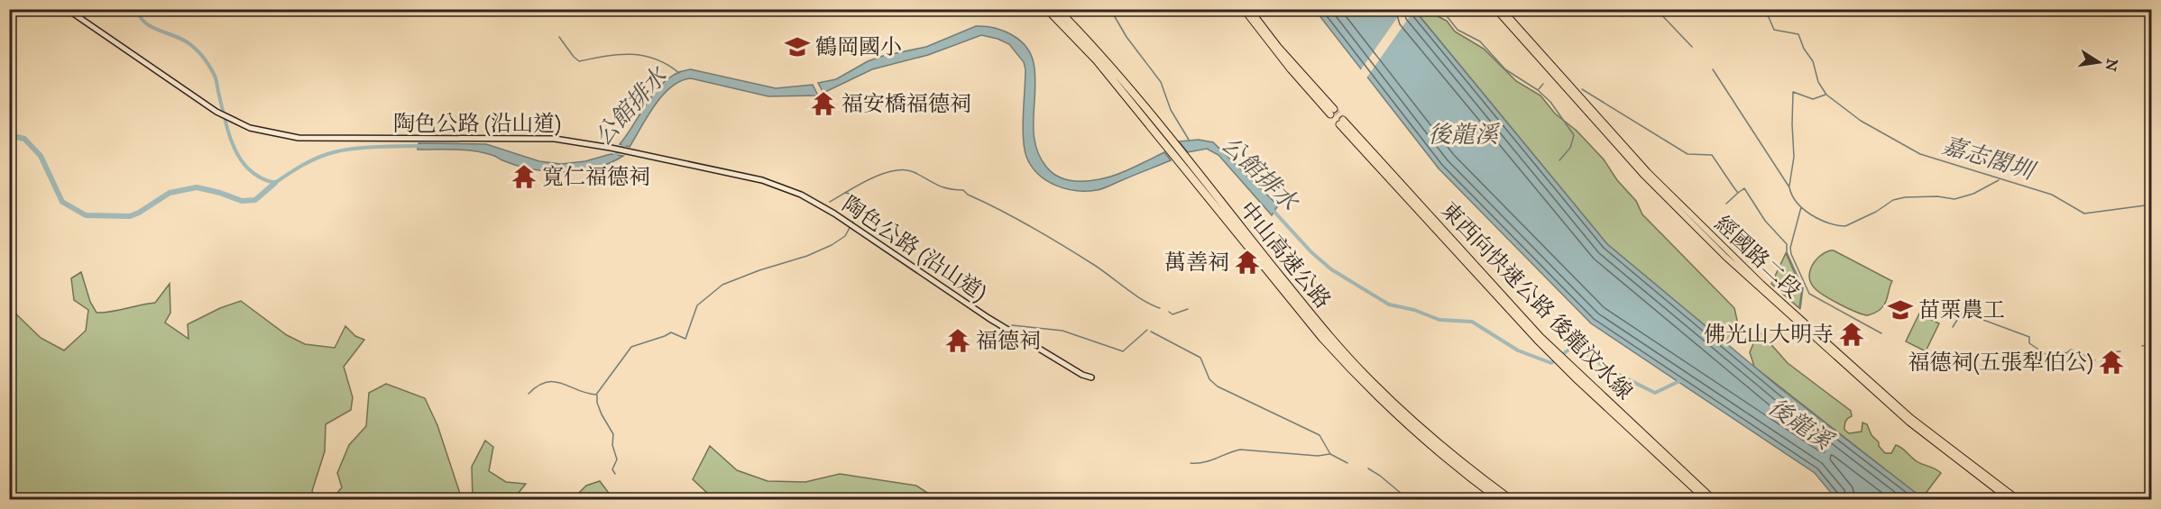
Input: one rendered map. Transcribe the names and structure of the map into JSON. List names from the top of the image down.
{
  "streets": {
    "highway": ["中山高速公路", "東西向快速公路 後龍汶水線"],
    "main road": ["陶色公路 (沿山道)", "經國路二段"]
  },
  "water": ["公館排水", "後龍溪", "嘉志閣圳"],
  "places": {
    "school or university": ["鶴岡國小", "苗栗農工"],
    "temple": [
      "福安橋福德祠",
      "寬仁福德祠",
      "萬善祠",
      "佛光山大明寺",
      "福德祠",
      "福德祠(五張犁伯公)"
    ]
  },
  "north": "right"
}
